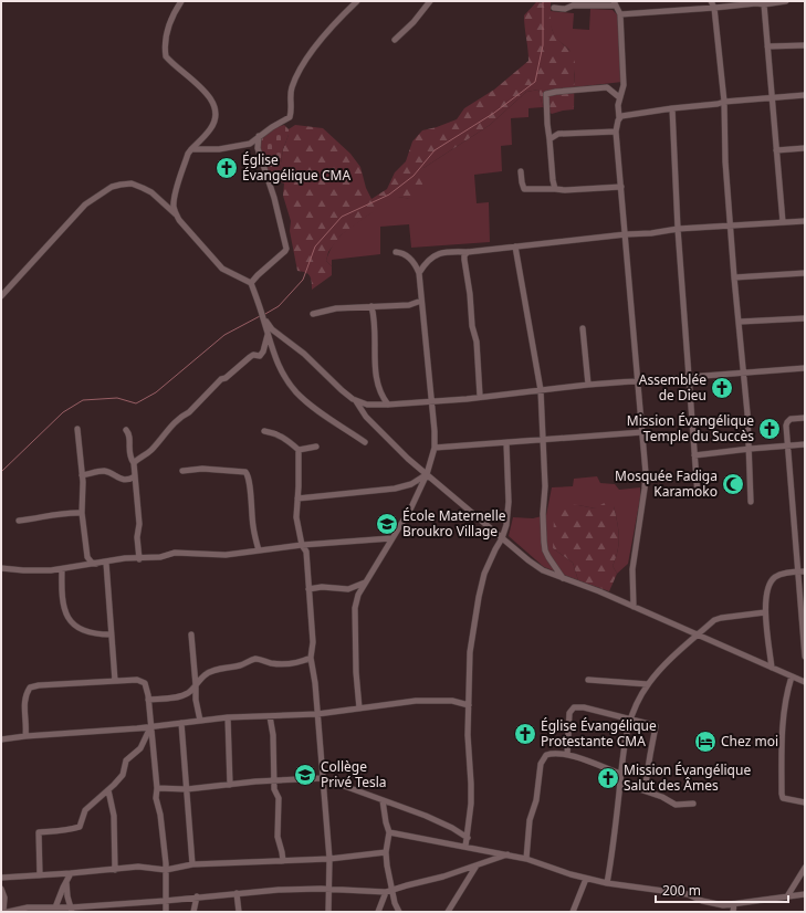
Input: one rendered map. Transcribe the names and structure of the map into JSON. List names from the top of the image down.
{
  "places": {
    "church": [
      "Église Évangélique CMA",
      "Assemblée de Dieu",
      "Mission Évangélique Temple du Succès",
      "Église Évangélique Protestante CMA",
      "Mission Évangélique Salut des Âmes"
    ],
    "mosque": ["Mosquée Fadiga Karamoko"],
    "school or university": ["École Maternelle Broukro Village", "Collège Privé Tesla"],
    "hotel": ["Chez moi"]
  },
  "scale_bar": "200 m"
}
